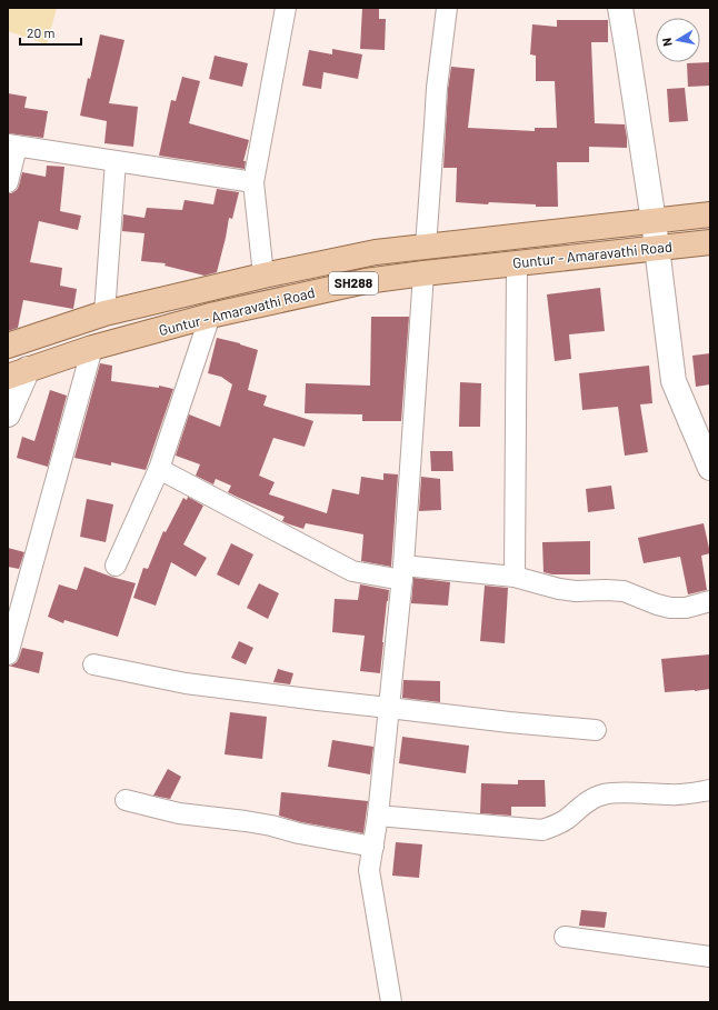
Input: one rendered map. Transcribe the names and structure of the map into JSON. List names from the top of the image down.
{
  "streets": {
    "main road": ["Guntur - Amaravathi Road", "SH288"]
  },
  "scale_bar": "20 m",
  "north": "left"
}
